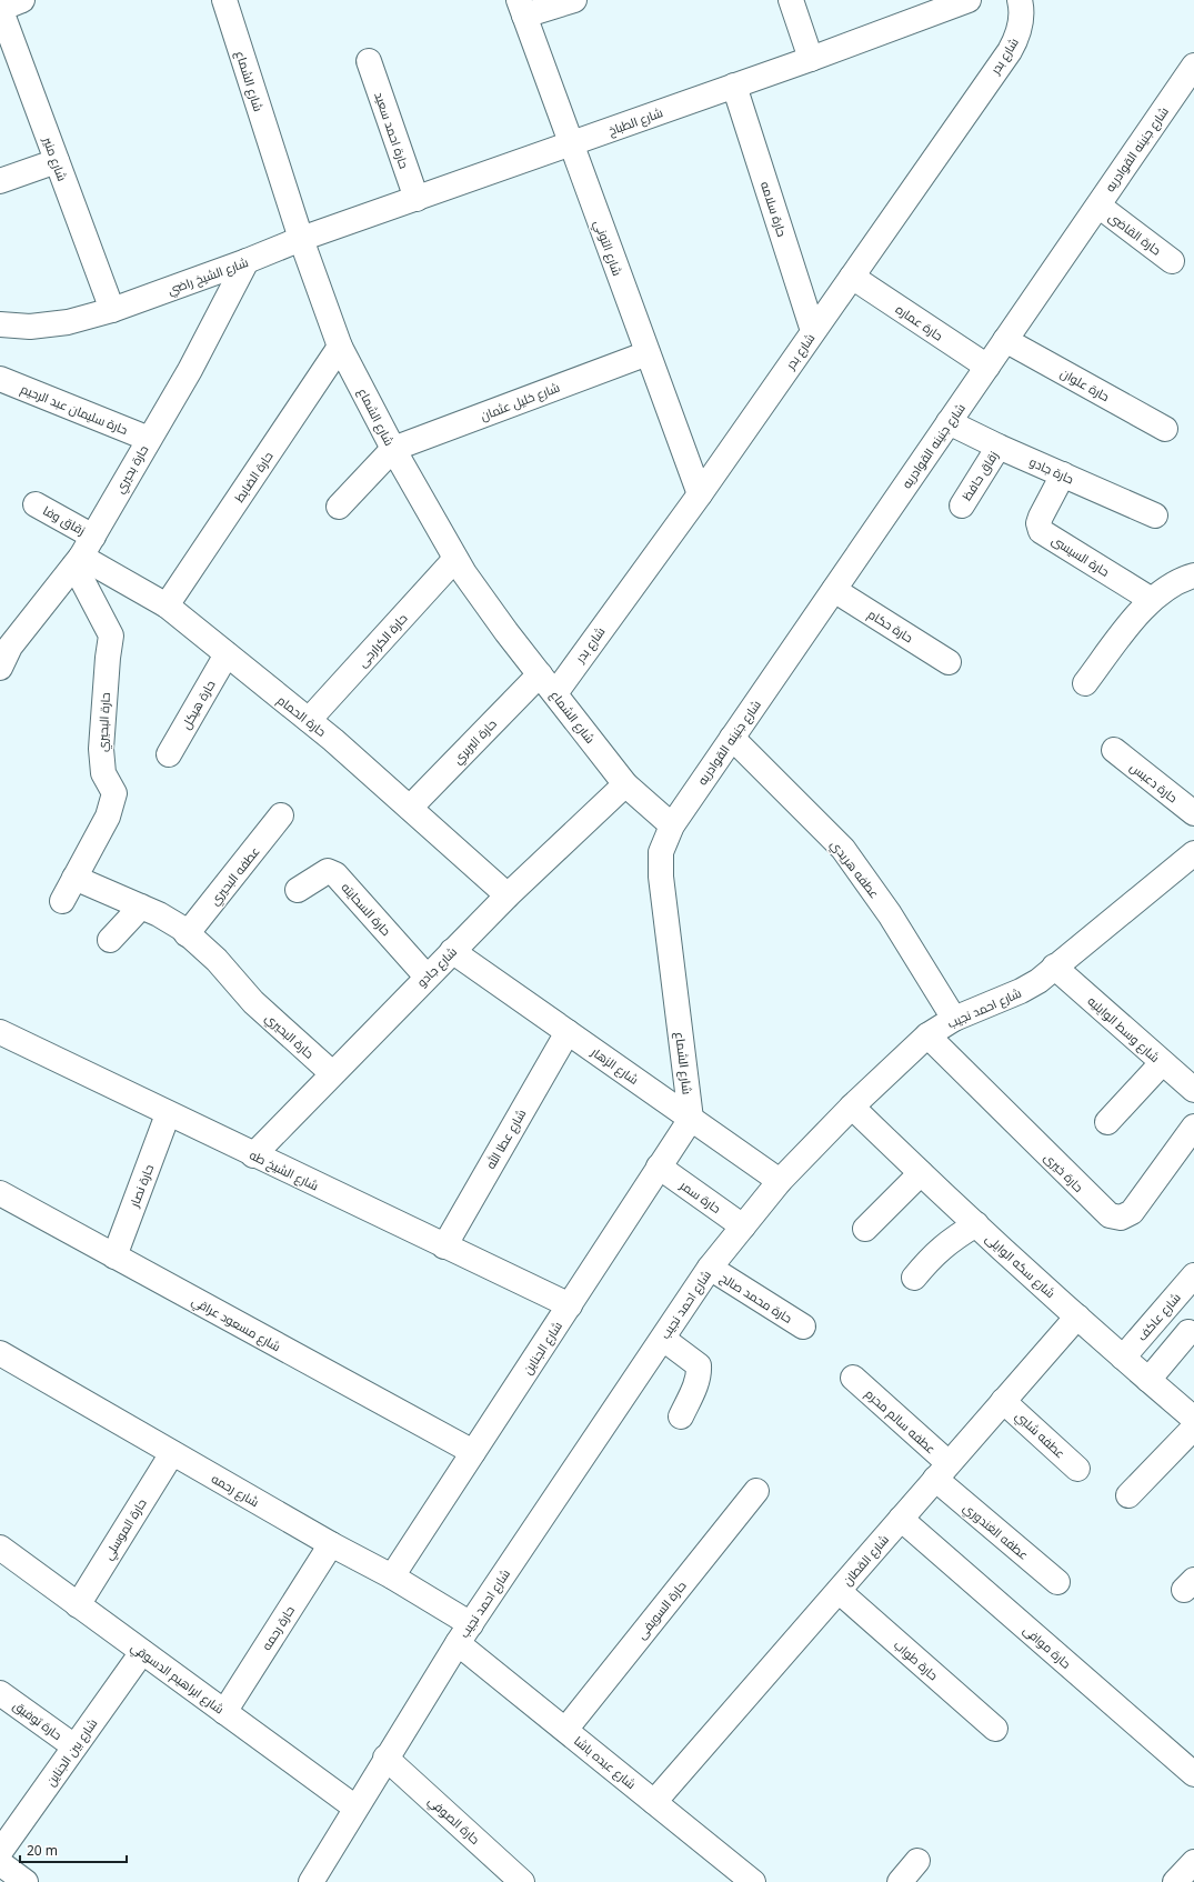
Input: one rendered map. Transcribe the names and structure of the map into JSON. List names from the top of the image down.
{
  "streets": {
    "street": [
      "شارع بدر",
      "شارع الشماع",
      "شارع الطباخ",
      "حارة احمد سعيد",
      "شارع جنينه القوادريه",
      "شارع منير",
      "حارة سلامه",
      "حارة القاضى",
      "شارع التوني",
      "شارع الشيخ راضي",
      "حارة عماره",
      "حارة علوان",
      "شارع خليل عثمان",
      "حارة سليمان عبد الرحيم",
      "حارة بحيري",
      "حارة جادو",
      "زقاق حافظ",
      "حارة الضابط",
      "زقاق وفا",
      "حارة السيسى",
      "حارة حكام",
      "حارة الكرارجى",
      "حارة هيكل",
      "حارة الحمام",
      "حارة البحيري",
      "حارة البربري",
      "حارة دعبس",
      "عطفه هريدي",
      "عطفه البحيري",
      "حارة السحايته",
      "شارع جادو",
      "شارع احمد نجيب",
      "شارع وسط الوايليه",
      "شارع الزهار",
      "شارع عطا الله",
      "شارع الشيخ طه",
      "حارة خيرى",
      "حارة نصار",
      "حارة سمر",
      "شارع سكه الوايلى",
      "حارة محمد صالح",
      "شارع عاكف",
      "شارع مسعود عراقي",
      "شارع الجناين",
      "عطفه سالم محرم",
      "عطفه شلبي",
      "شارع رحمه",
      "حارة الموسلي",
      "عطفه الغندوري",
      "شارع القطان",
      "حارة السويفى",
      "حارة رحمه",
      "حارة موافى",
      "حارة طواب",
      "شارع ابراهيم الدسوقي",
      "حارة توفيق",
      "شارع بين الجناين",
      "شارع عبده باشا",
      "حارة الصوفي"
    ]
  },
  "crossings": [
    ["شارع بدر", "شارع الشماع"],
    ["شارع بدر", "حارة سلامه"],
    ["شارع بدر", "شارع التوني"],
    ["شارع بدر", "حارة عماره"],
    ["شارع الشماع", "شارع الطباخ"],
    ["شارع الشماع", "شارع جنينه القوادريه"],
    ["شارع الشماع", "شارع الشيخ راضي"],
    ["شارع الشماع", "شارع خليل عثمان"],
    ["شارع الشماع", "حارة الضابط"],
    ["شارع الشماع", "حارة الكرارجى"],
    ["شارع الشماع", "حارة البربري"],
    ["شارع الشماع", "شارع جادو"],
    ["شارع الشماع", "شارع الزهار"],
    ["شارع الشماع", "شارع الجناين"],
    ["شارع الطباخ", "حارة احمد سعيد"],
    ["شارع الطباخ", "حارة سلامه"],
    ["شارع الطباخ", "شارع التوني"],
    ["شارع الطباخ", "شارع الشيخ راضي"],
    ["شارع جنينه القوادريه", "حارة القاضى"],
    ["شارع جنينه القوادريه", "حارة عماره"],
    ["شارع جنينه القوادريه", "حارة علوان"],
    ["شارع جنينه القوادريه", "حارة جادو"],
    ["شارع جنينه القوادريه", "حارة حكام"],
    ["شارع جنينه القوادريه", "عطفه هريدي"],
    ["شارع منير", "شارع الشيخ راضي"],
    ["شارع التوني", "شارع خليل عثمان"],
    ["شارع الشيخ راضي", "حارة بحيري"],
    ["حارة سليمان عبد الرحيم", "حارة بحيري"],
    ["حارة بحيري", "زقاق وفا"],
    ["حارة بحيري", "حارة الحمام"],
    ["حارة بحيري", "حارة البحيري"],
    ["حارة جادو", "زقاق حافظ"],
    ["حارة جادو", "حارة السيسى"],
    ["حارة الضابط", "حارة الحمام"],
    ["زقاق وفا", "حارة الحمام"],
    ["زقاق وفا", "حارة البحيري"],
    ["حارة الكرارجى", "حارة الحمام"],
    ["حارة هيكل", "حارة الحمام"],
    ["حارة الحمام", "حارة البحيري"],
    ["حارة الحمام", "حارة البربري"],
    ["حارة الحمام", "شارع جادو"],
    ["حارة البحيري", "عطفه البحيري"],
    ["حارة البحيري", "شارع جادو"],
    ["عطفه هريدي", "شارع احمد نجيب"],
    ["حارة السحايته", "شارع جادو"],
    ["شارع جادو", "شارع الزهار"],
    ["شارع جادو", "شارع الشيخ طه"],
    ["شارع احمد نجيب", "شارع وسط الوايليه"],
    ["شارع احمد نجيب", "شارع الزهار"],
    ["شارع احمد نجيب", "حارة خيرى"],
    ["شارع احمد نجيب", "حارة سمر"],
    ["شارع احمد نجيب", "شارع سكه الوايلى"],
    ["شارع احمد نجيب", "حارة محمد صالح"],
    ["شارع احمد نجيب", "شارع رحمه"],
    ["شارع احمد نجيب", "شارع ابراهيم الدسوقي"],
    ["شارع احمد نجيب", "شارع عبده باشا"],
    ["شارع احمد نجيب", "حارة الصوفي"],
    ["شارع الزهار", "شارع عطا الله"],
    ["شارع الزهار", "شارع الجناين"],
    ["شارع عطا الله", "شارع الشيخ طه"],
    ["شارع الشيخ طه", "حارة نصار"],
    ["شارع الشيخ طه", "شارع الجناين"],
    ["حارة نصار", "شارع مسعود عراقي"],
    ["حارة سمر", "شارع الجناين"],
    ["شارع سكه الوايلى", "شارع عاكف"],
    ["شارع سكه الوايلى", "شارع القطان"],
    ["شارع مسعود عراقي", "شارع الجناين"],
    ["شارع الجناين", "شارع رحمه"],
    ["عطفه سالم محرم", "عطفه الغندوري"],
    ["عطفه سالم محرم", "شارع القطان"],
    ["عطفه شلبي", "شارع القطان"],
    ["شارع رحمه", "حارة الموسلي"],
    ["شارع رحمه", "حارة رحمه"],
    ["شارع رحمه", "شارع عبده باشا"],
    ["حارة الموسلي", "شارع ابراهيم الدسوقي"],
    ["عطفه الغندوري", "شارع القطان"],
    ["شارع القطان", "حارة موافى"],
    ["شارع القطان", "حارة طواب"],
    ["شارع القطان", "شارع عبده باشا"],
    ["حارة السويفى", "شارع عبده باشا"],
    ["حارة رحمه", "شارع ابراهيم الدسوقي"],
    ["شارع ابراهيم الدسوقي", "شارع بين الجناين"],
    ["حارة توفيق", "شارع بين الجناين"]
  ],
  "scale_bar": "20 m"
}
